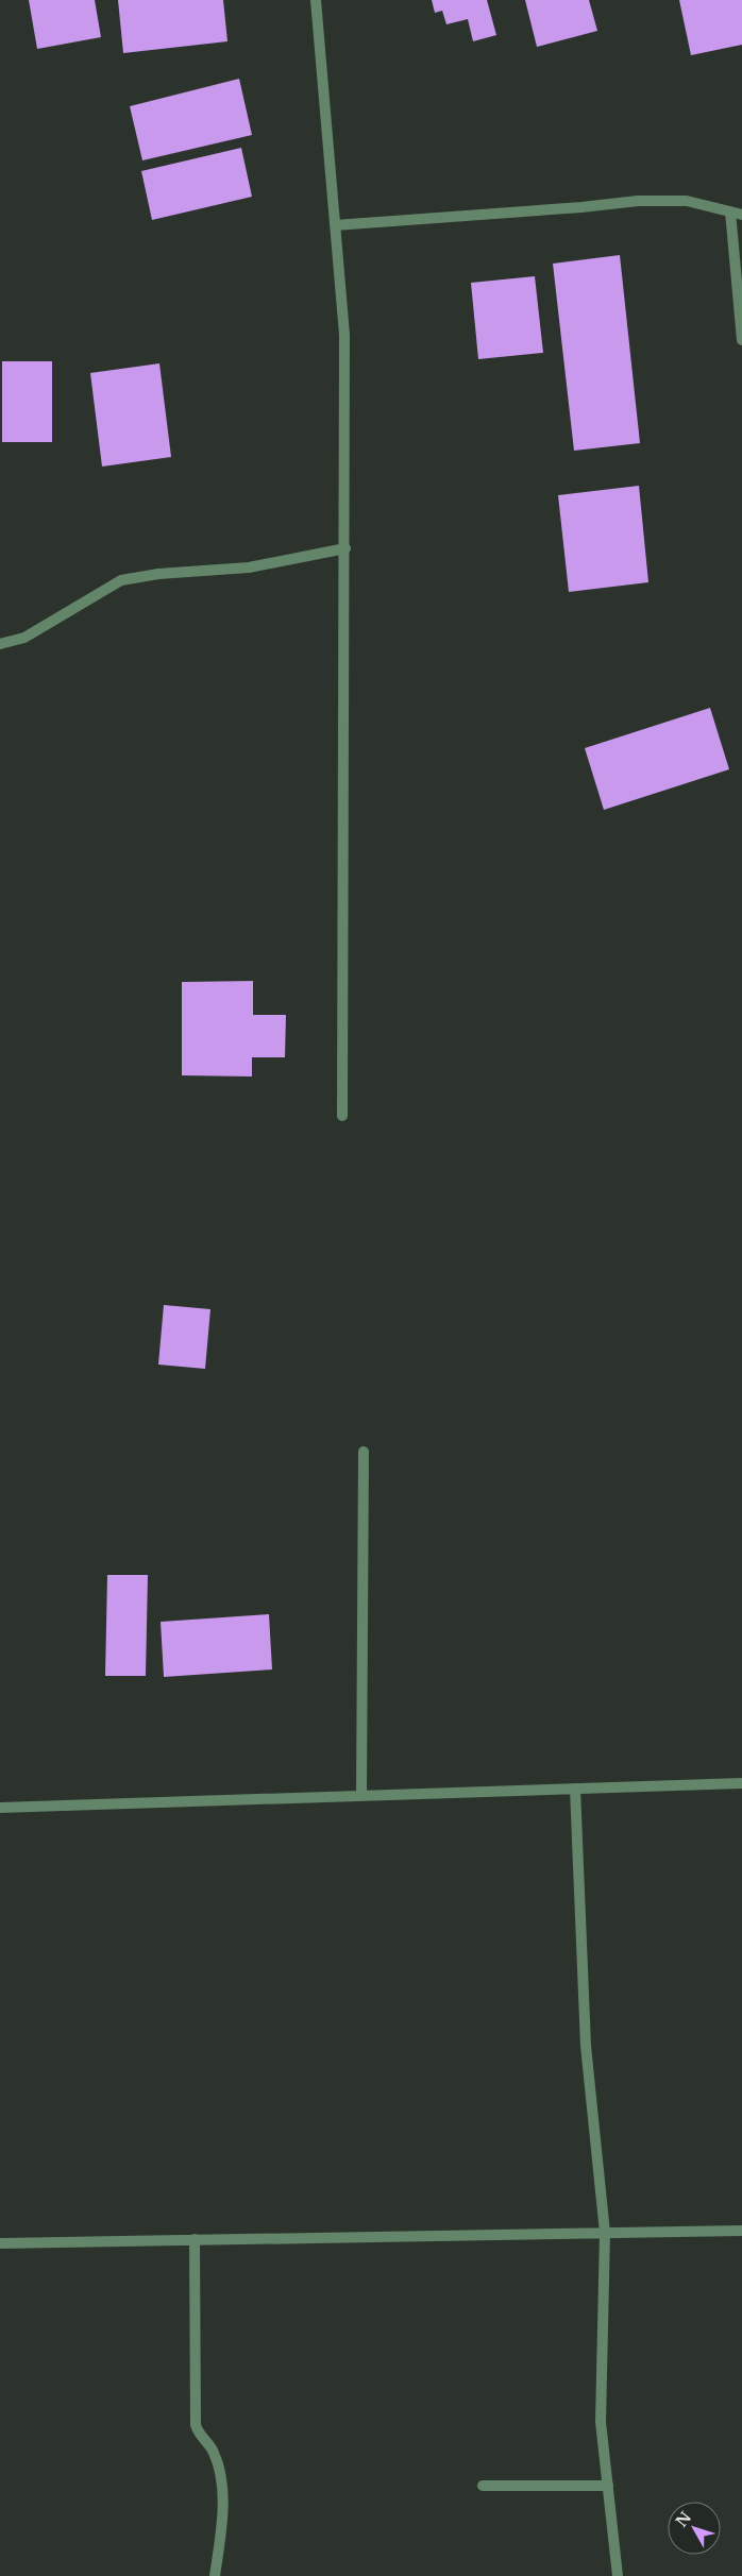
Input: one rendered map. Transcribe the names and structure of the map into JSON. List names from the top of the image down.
{
  "north": "top left"
}
